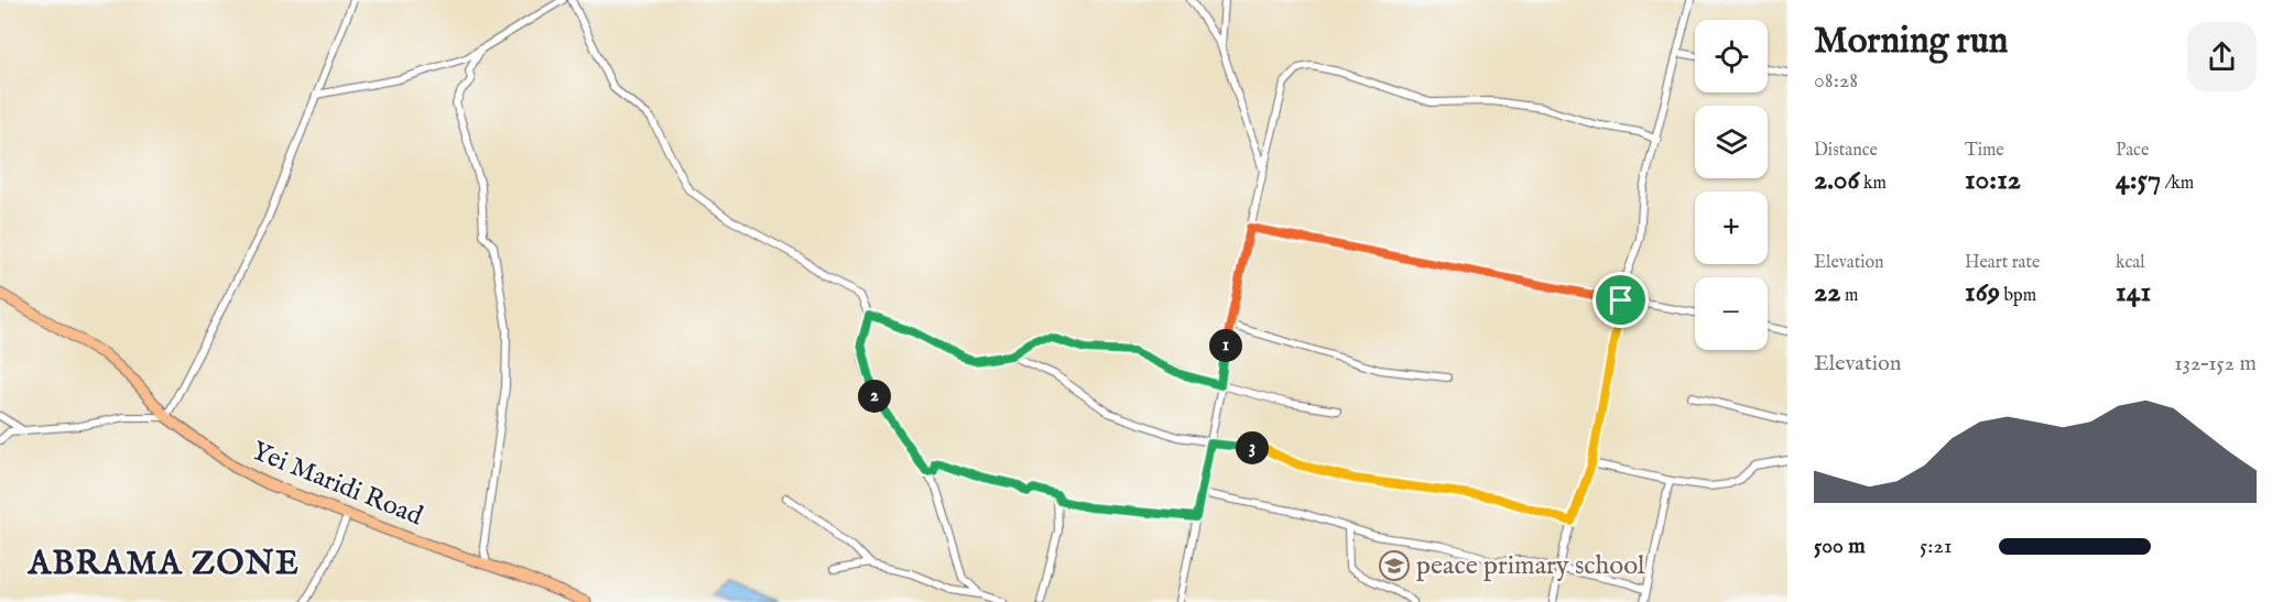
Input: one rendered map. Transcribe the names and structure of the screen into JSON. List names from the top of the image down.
{
  "streets": {
    "main road": ["Yei Maridi Road"]
  },
  "districts": ["ABRAMA ZONE"],
  "places": {
    "school or university": ["peace primary school"]
  },
  "page": {
    "heading": ["Morning run", "08:28"],
    "map_buttons": ["+", "−"],
    "stats": [
      ["Distance", "2.06 km"],
      ["Time", "10:12"],
      ["Pace", "4:57 /km"],
      ["Elevation", "22 m"],
      ["Heart rate", "169 bpm"],
      ["kcal", "141"]
    ],
    "pins": ["1", "2", "3"],
    "chart": ["Elevation", "132–152 m"],
    "list": [
      {
        "name": "500 m",
        "note": "5:21"
      }
    ]
  }
}
